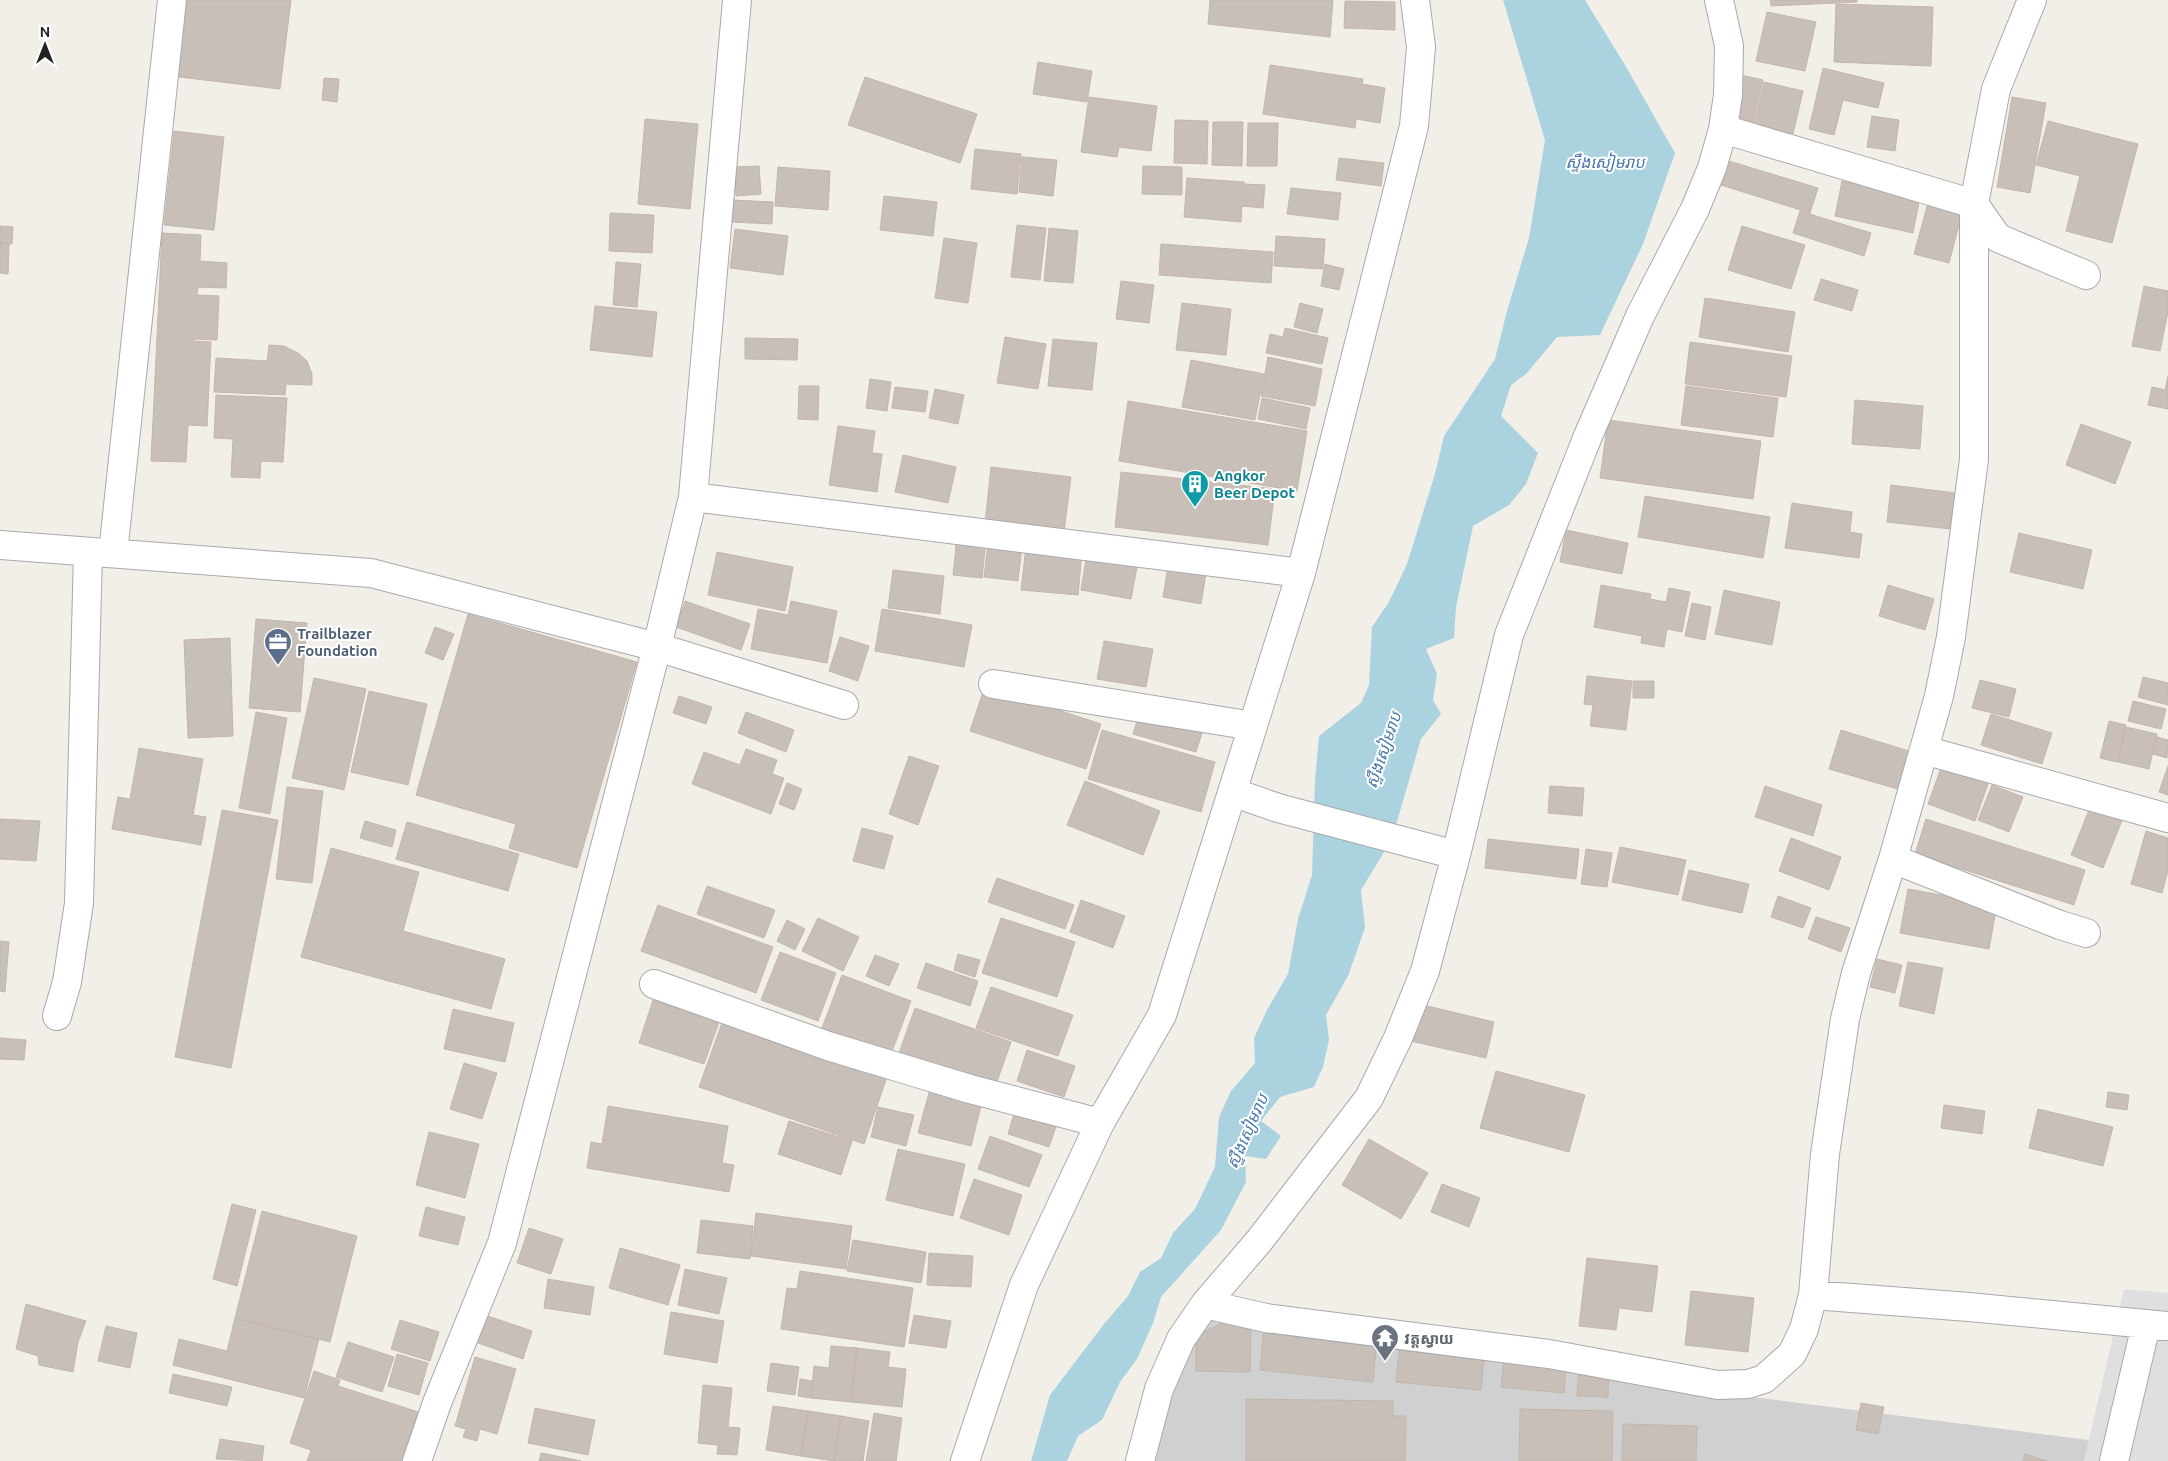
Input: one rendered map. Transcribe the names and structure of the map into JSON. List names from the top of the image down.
{
  "water": ["ស្ទឹងសៀមរាប"],
  "places": {
    "building": ["Angkor Beer Depot"],
    "office": ["Trailblazer Foundation"],
    "temple": ["វត្តស្វាយ"]
  },
  "north": "top"
}
